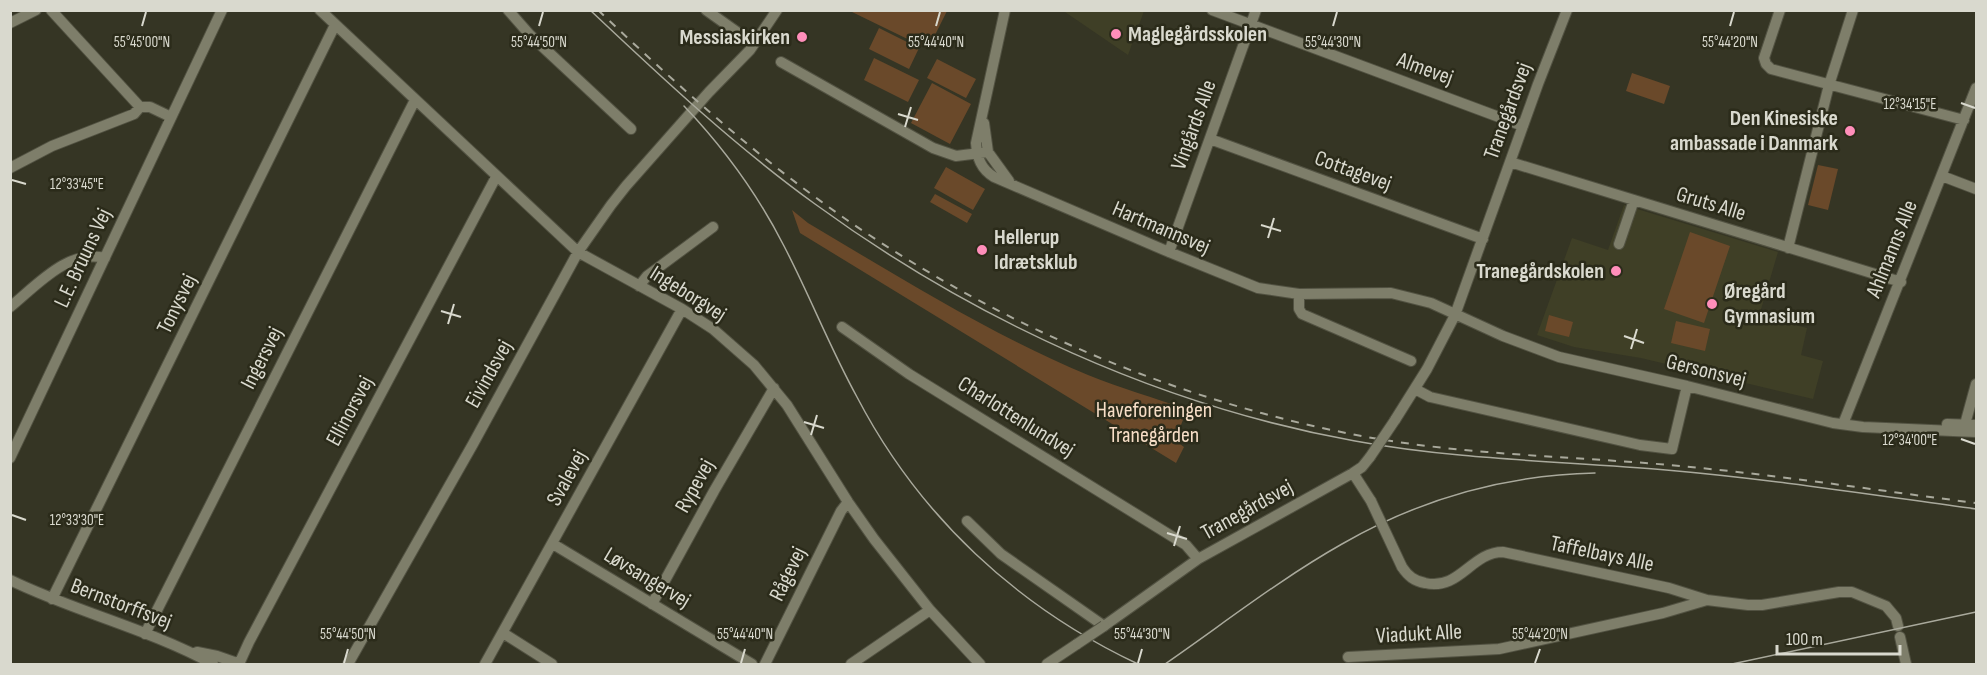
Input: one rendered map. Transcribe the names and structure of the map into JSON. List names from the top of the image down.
{
  "streets": {
    "street": [
      "Almevej",
      "Tranegårdsvej",
      "Vingårds Alle",
      "Cottagevej",
      "Gruts Alle",
      "Hartmannsvej",
      "Ahlmanns Alle",
      "L.E. Bruuns Vej",
      "Ingeborgvej",
      "Tonysvej",
      "Ingersvej",
      "Gersonsvej",
      "Eivindsvej",
      "Ellinorsvej",
      "Charlottenlundvej",
      "Svalevej",
      "Rypevej",
      "Taffelbays Alle",
      "Rågevej",
      "Løvsangervej",
      "Bernstorffsvej",
      "Viadukt Alle"
    ]
  },
  "crossings": [
    ["Almevej", "Tranegårdsvej"],
    ["Almevej", "Vingårds Alle"],
    ["Tranegårdsvej", "Cottagevej"],
    ["Tranegårdsvej", "Gruts Alle"],
    ["Tranegårdsvej", "Hartmannsvej"],
    ["Tranegårdsvej", "Gersonsvej"],
    ["Tranegårdsvej", "Charlottenlundvej"],
    ["Tranegårdsvej", "Taffelbays Alle"],
    ["Vingårds Alle", "Cottagevej"],
    ["Vingårds Alle", "Hartmannsvej"],
    ["Gruts Alle", "Ahlmanns Alle"],
    ["Hartmannsvej", "Gersonsvej"],
    ["Ahlmanns Alle", "Gersonsvej"],
    ["Ingeborgvej", "Tonysvej"],
    ["Ingeborgvej", "Ingersvej"],
    ["Ingeborgvej", "Eivindsvej"],
    ["Ingeborgvej", "Ellinorsvej"],
    ["Ingeborgvej", "Svalevej"],
    ["Ingeborgvej", "Rypevej"],
    ["Ingeborgvej", "Rågevej"],
    ["Tonysvej", "Bernstorffsvej"],
    ["Ingersvej", "Bernstorffsvej"],
    ["Ellinorsvej", "Bernstorffsvej"],
    ["Svalevej", "Løvsangervej"],
    ["Rypevej", "Løvsangervej"],
    ["Taffelbays Alle", "Viadukt Alle"]
  ],
  "parks": ["Haveforeningen Tranegården"],
  "places": [
    "Maglegårdsskolen",
    "Messiaskirken",
    "Den Kinesiske ambassade i Danmark",
    "Hellerup Idrætsklub",
    "Tranegårdskolen",
    "Øregård Gymnasium"
  ],
  "scale_bar": "100 m",
  "coordinates": [
    "55°45'00\"N",
    "55°44'50\"N",
    "55°44'40\"N",
    "55°44'30\"N",
    "55°44'20\"N",
    "12°34'15\"E",
    "12°33'45\"E",
    "12°34'00\"E",
    "12°33'30\"E"
  ]
}
